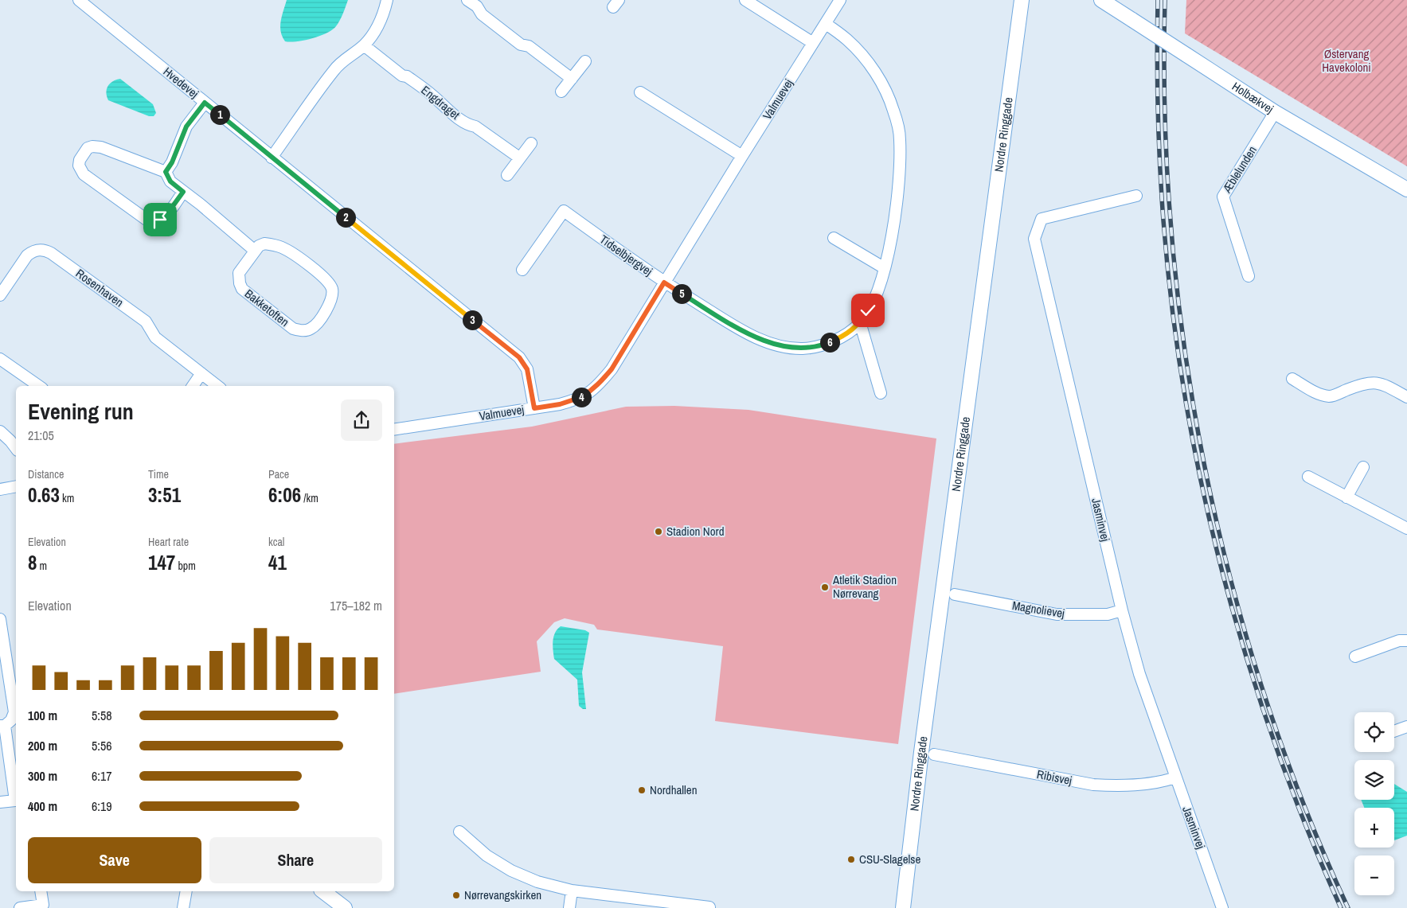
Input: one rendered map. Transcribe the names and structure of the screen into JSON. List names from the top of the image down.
{
  "streets": {
    "street": [
      "Hvedevej",
      "Holbækvej",
      "Valmuevej",
      "Engdraget",
      "Nordre Ringgade",
      "Æblelunden",
      "Tidselbjergvej",
      "Rosenhaven",
      "Bakketoften",
      "Jasminvej",
      "Magnolievej",
      "Ribisvej"
    ]
  },
  "crossings": [
    ["Hvedevej", "Valmuevej"],
    ["Holbækvej", "Æblelunden"],
    ["Valmuevej", "Tidselbjergvej"],
    ["Jasminvej", "Magnolievej"],
    ["Jasminvej", "Ribisvej"]
  ],
  "parks": ["Østervang Havekoloni"],
  "places": [
    "Stadion Nord",
    "Atletik Stadion Nørrevang",
    "Nordhallen",
    "CSU-Slagelse",
    "Nørrevangskirken"
  ],
  "page": {
    "pins": [
      "1",
      "2",
      "5",
      "3",
      "6",
      "4"
    ],
    "heading": ["Evening run", "21:05"],
    "stats": [
      ["Distance", "0.63 km"],
      ["Time", "3:51"],
      ["Pace", "6:06 /km"],
      ["Elevation", "8 m"],
      ["Heart rate", "147 bpm"],
      ["kcal", "41"]
    ],
    "chart": ["Elevation", "175–182 m"],
    "list": [
      {
        "name": "100 m",
        "note": "5:58"
      },
      {
        "name": "200 m",
        "note": "5:56"
      },
      {
        "name": "300 m",
        "note": "6:17"
      },
      {
        "name": "400 m",
        "note": "6:19"
      }
    ],
    "map_buttons": ["+", "−"],
    "buttons": ["Save", "Share"]
  }
}
